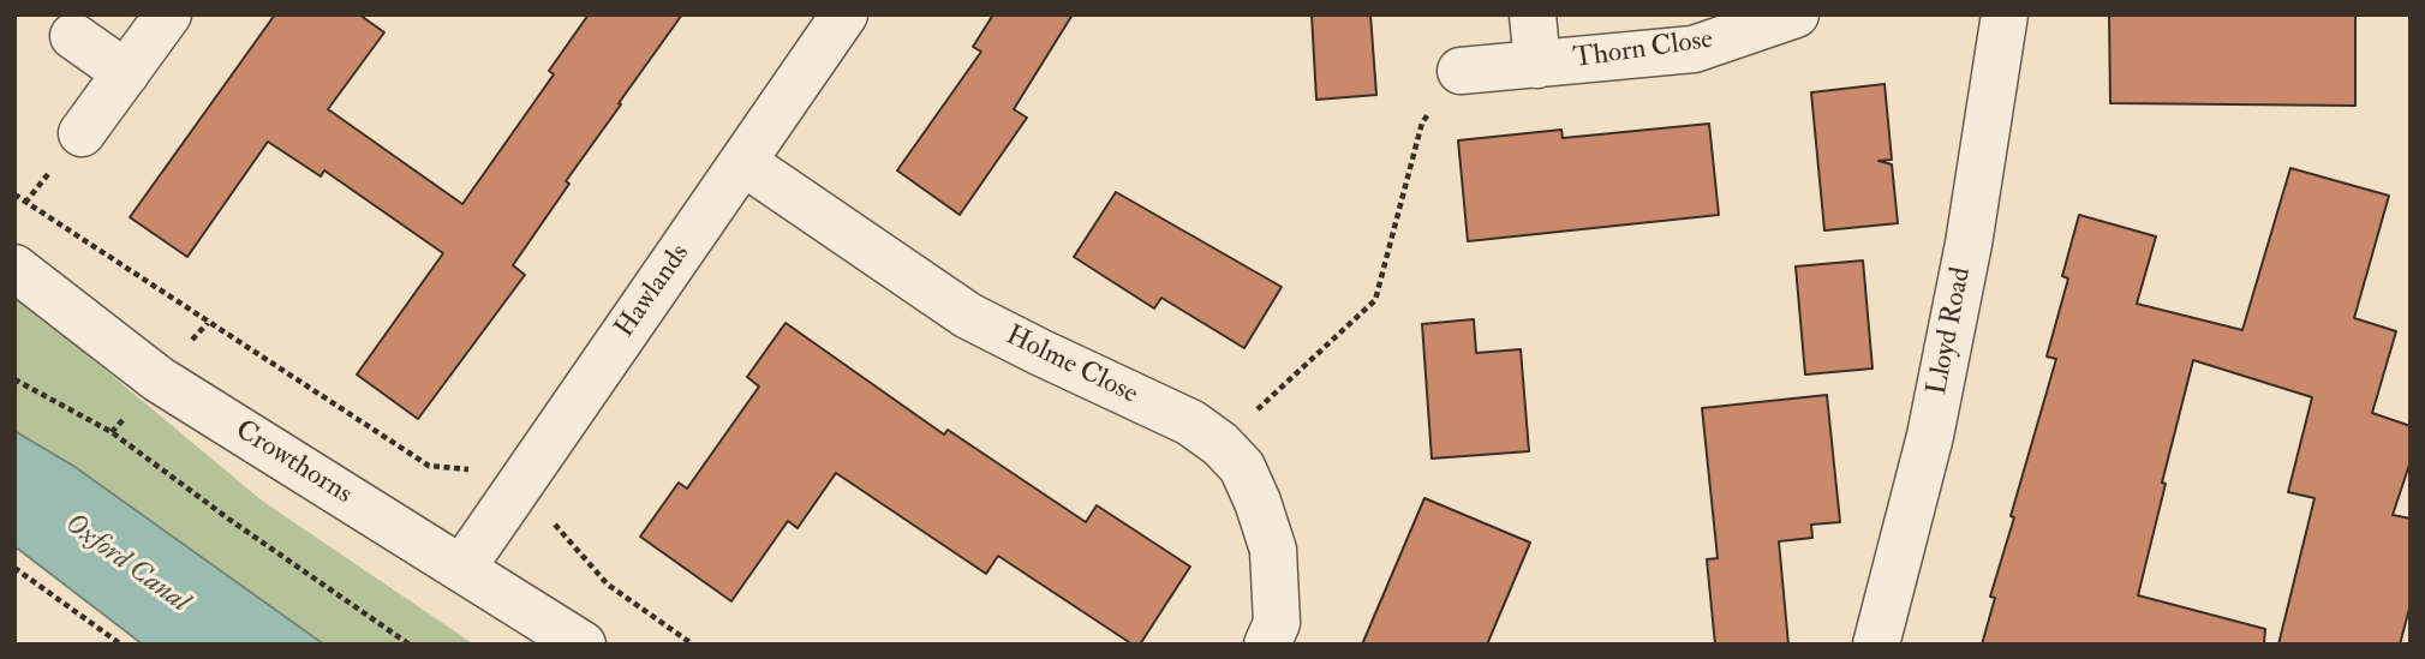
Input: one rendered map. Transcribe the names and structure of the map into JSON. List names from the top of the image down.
{
  "streets": {
    "street": [
      "Thorn Close",
      "Hawlands",
      "Lloyd Road",
      "Holme Close",
      "Crowthorns"
    ]
  },
  "crossings": [
    ["Hawlands", "Holme Close"],
    ["Hawlands", "Crowthorns"]
  ],
  "water": ["Oxford Canal"]
}
